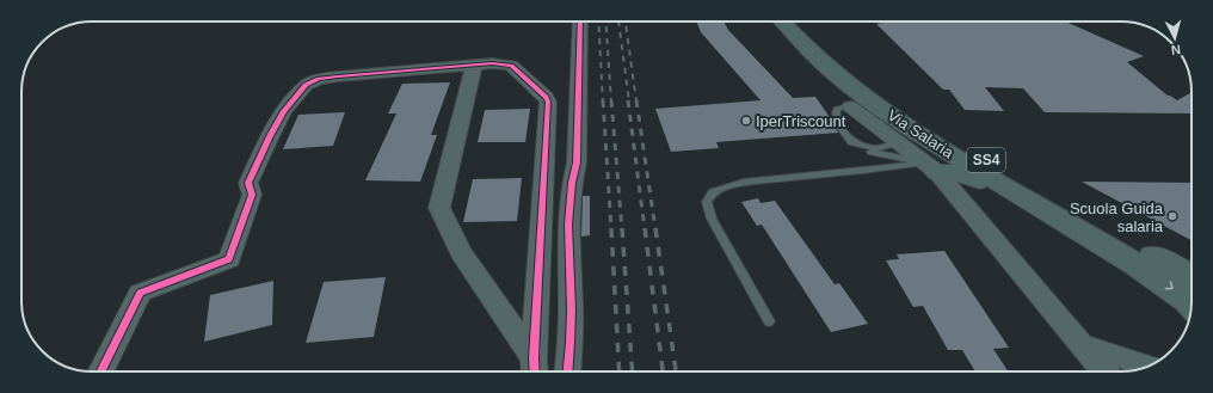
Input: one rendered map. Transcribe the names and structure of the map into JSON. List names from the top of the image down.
{
  "streets": {
    "main road": ["Via Salaria", "SS4"]
  },
  "places": ["IperTriscount", "Scuola Guida salaria"],
  "north": "bottom"
}
